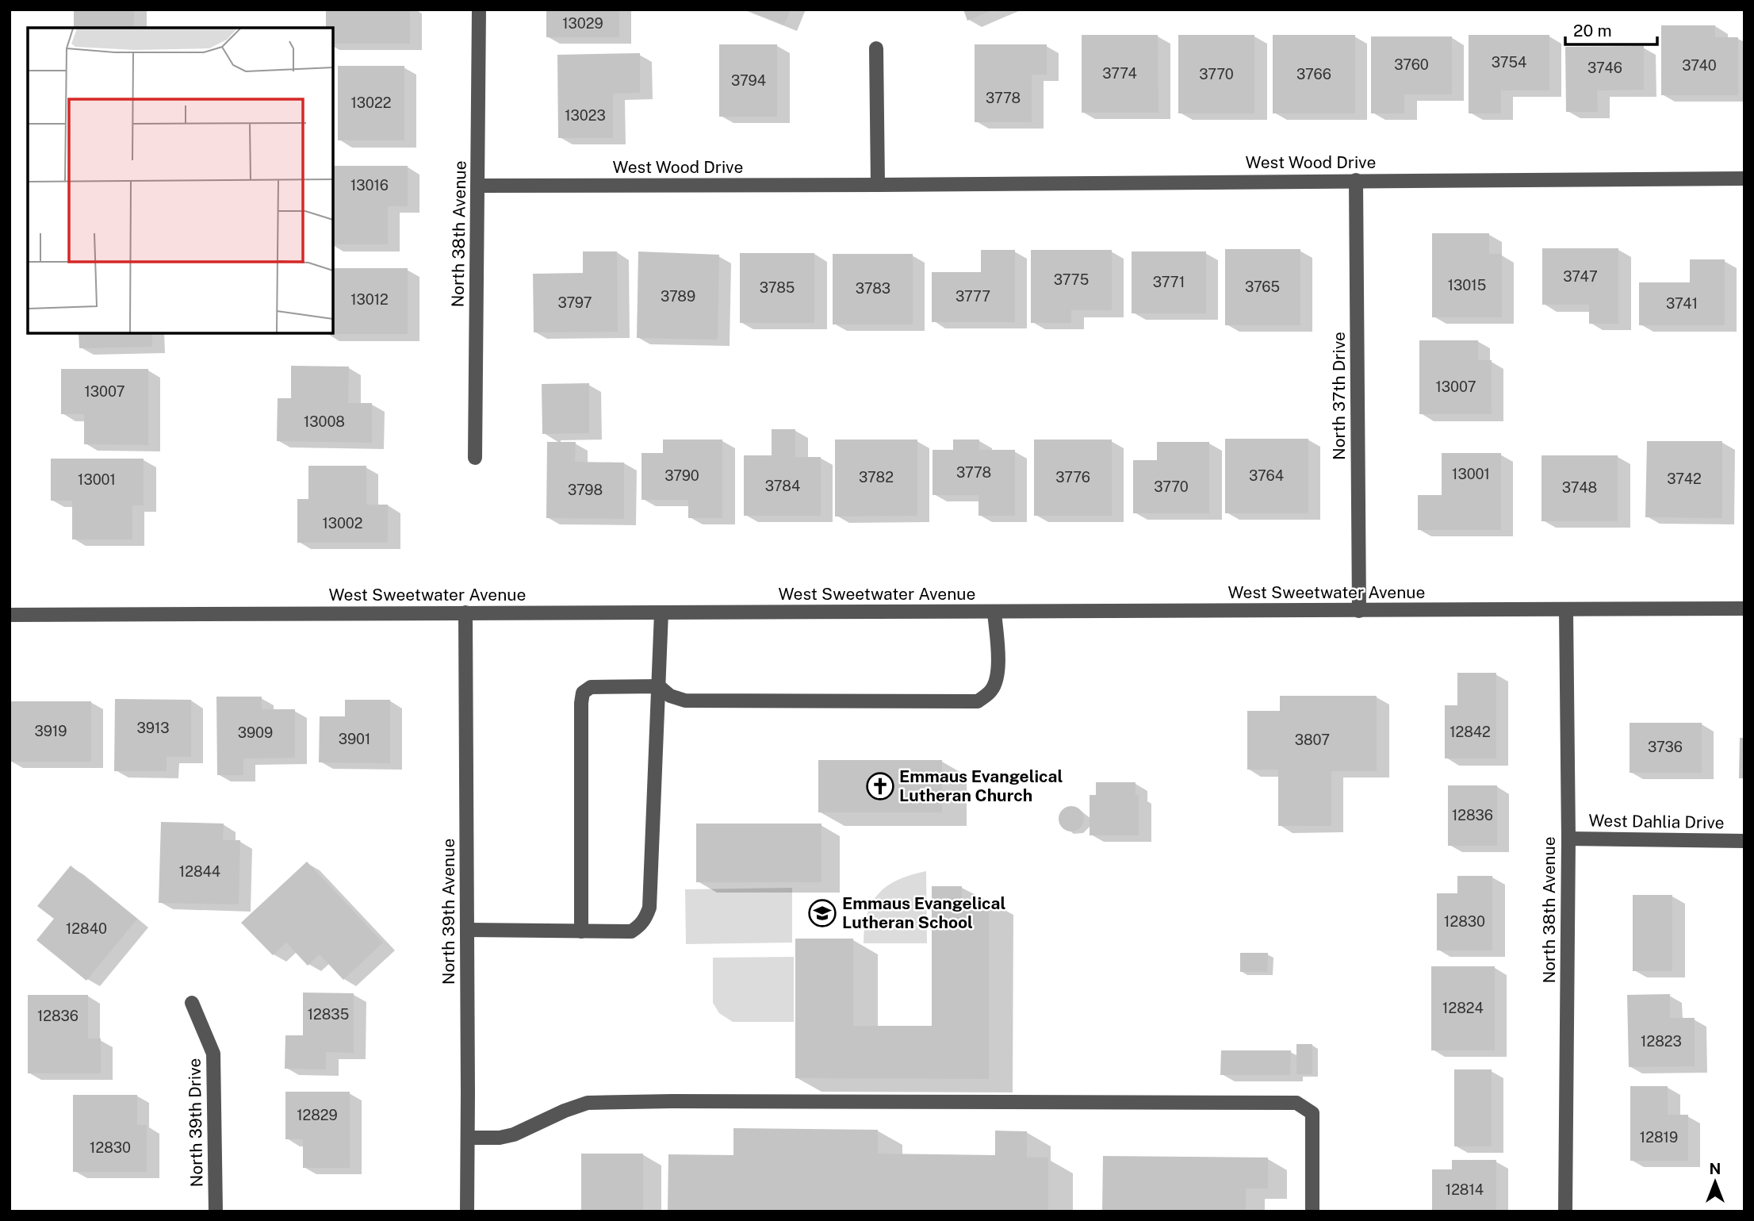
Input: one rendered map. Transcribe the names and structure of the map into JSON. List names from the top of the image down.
{
  "streets": {
    "street": [
      "West Wood Drive",
      "North 38th Avenue",
      "North 37th Drive",
      "West Sweetwater Avenue",
      "West Dahlia Drive",
      "North 39th Avenue",
      "North 39th Drive"
    ]
  },
  "crossings": [
    ["West Wood Drive", "North 38th Avenue"],
    ["West Wood Drive", "North 37th Drive"],
    ["North 38th Avenue", "West Sweetwater Avenue"],
    ["North 38th Avenue", "West Dahlia Drive"],
    ["North 37th Drive", "West Sweetwater Avenue"],
    ["West Sweetwater Avenue", "North 39th Avenue"]
  ],
  "places": {
    "church": ["Emmaus Evangelical Lutheran Church"],
    "school or university": ["Emmaus Evangelical Lutheran School"]
  },
  "house_numbers": [
    "13029",
    "3754",
    "3760",
    "3740",
    "3746",
    "3774",
    "3770",
    "3766",
    "3794",
    "3778",
    "13022",
    "13023",
    "13016",
    "3747",
    "3775",
    "3771",
    "13015",
    "3765",
    "3785",
    "3783",
    "3789",
    "3777",
    "13012",
    "3797",
    "3741",
    "13007",
    "13007",
    "13008",
    "3778",
    "13001",
    "3790",
    "3764",
    "3782",
    "3776",
    "3742",
    "13001",
    "3784",
    "3770",
    "3748",
    "3798",
    "13002",
    "3913",
    "3919",
    "12842",
    "3909",
    "3901",
    "3807",
    "3736",
    "12836",
    "12844",
    "12830",
    "12840",
    "12824",
    "12835",
    "12836",
    "12823",
    "12829",
    "12819",
    "12830",
    "12814"
  ],
  "scale_bar": "20 m",
  "north": "top"
}
